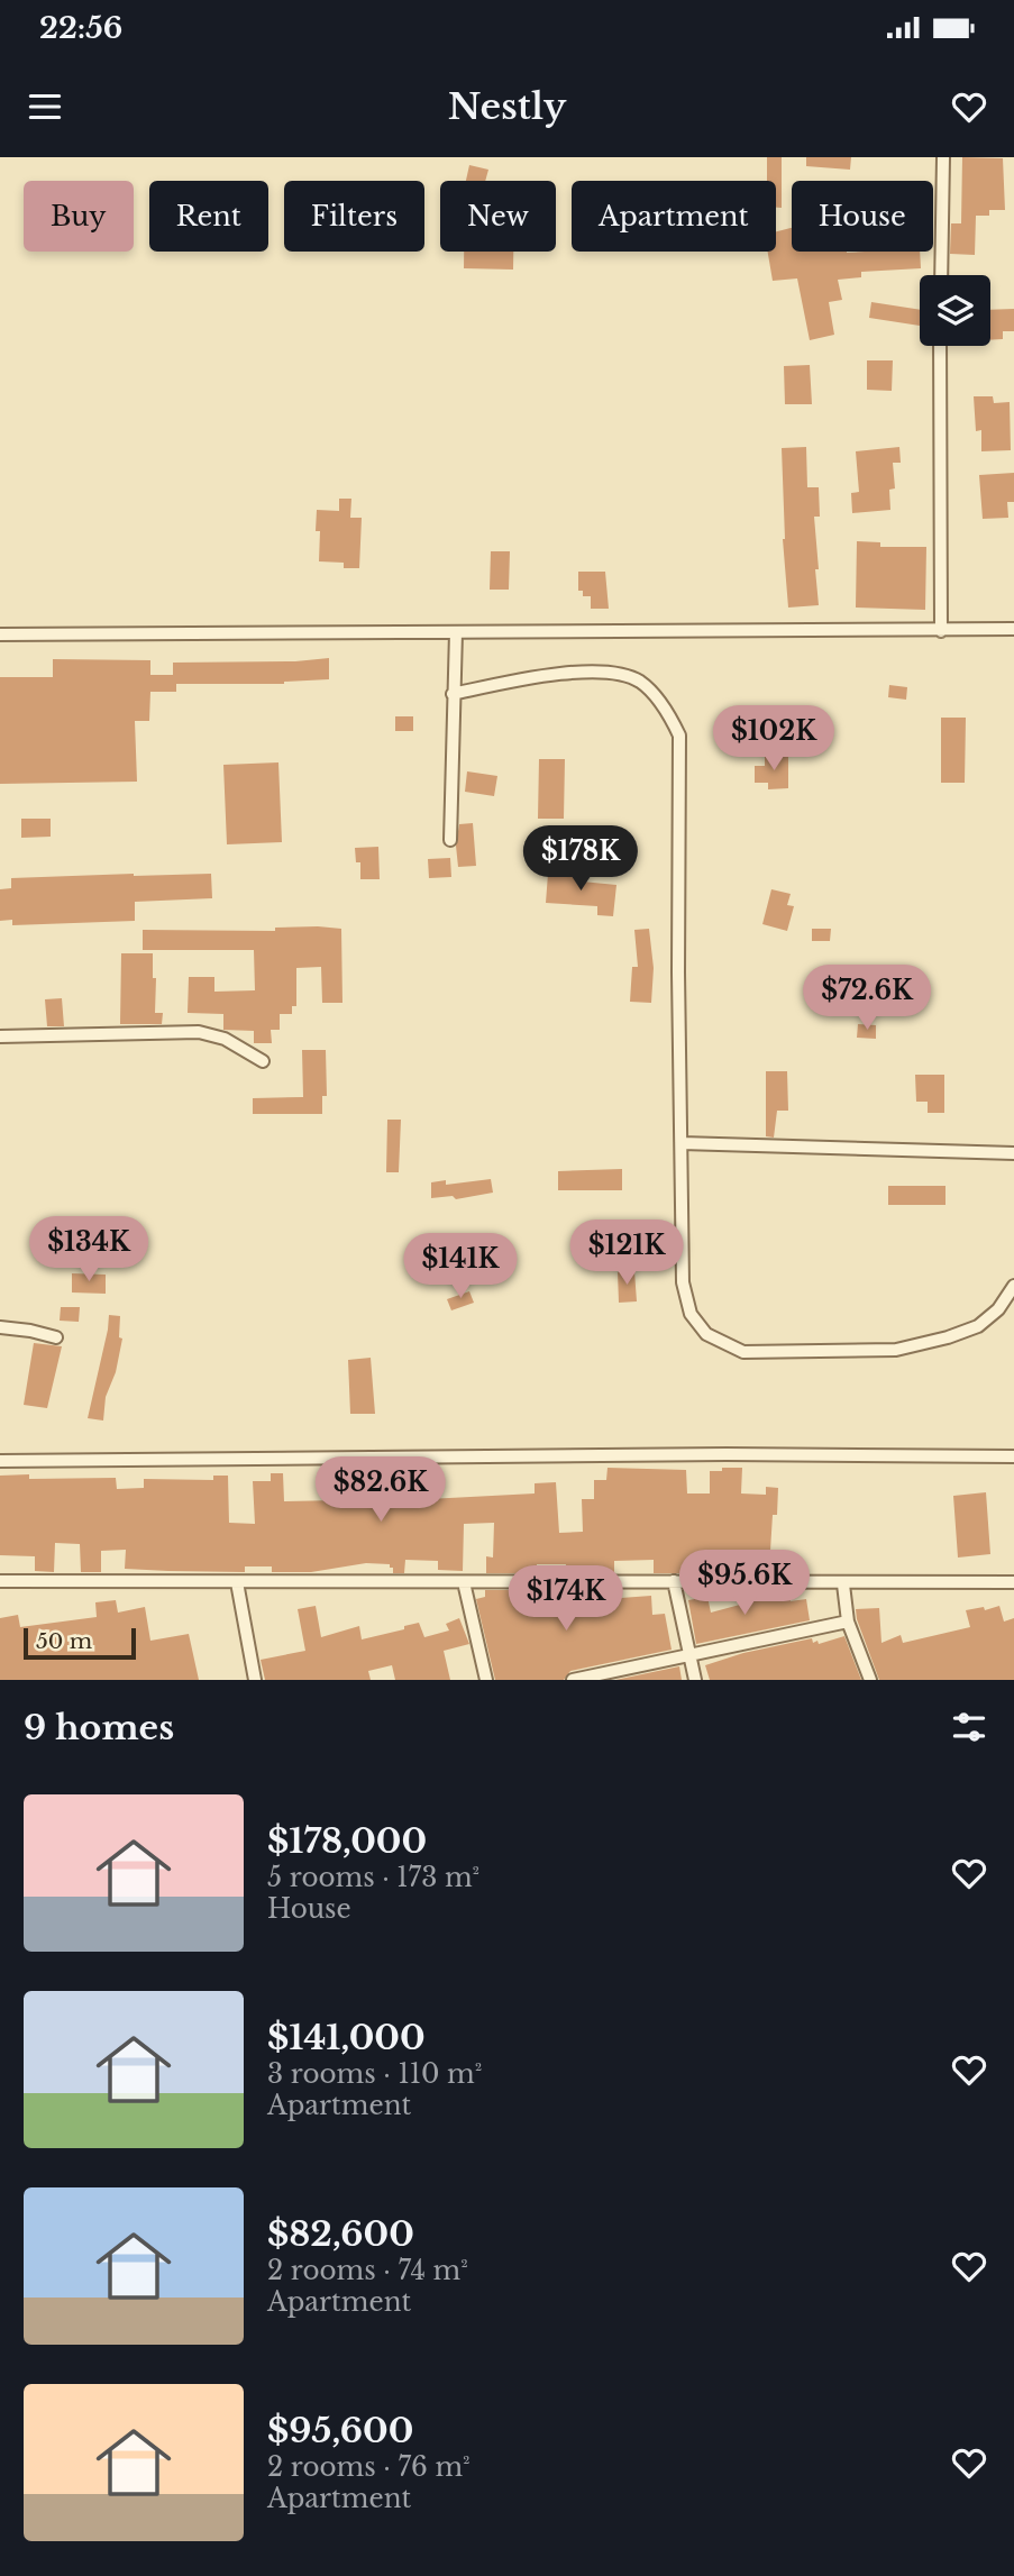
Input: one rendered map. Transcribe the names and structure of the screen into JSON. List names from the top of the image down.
{
  "scale_bar": "50 m",
  "page": {
    "status": "22:56",
    "header": "Nestly",
    "chip": [
      "Buy",
      "Rent",
      "Filters",
      "New",
      "Apartment",
      "House"
    ],
    "price": [
      "$102K",
      "$178K",
      "$72.6K",
      "$134K",
      "$121K",
      "$141K",
      "$82.6K",
      "$95.6K",
      "$174K"
    ],
    "scale": "50 m",
    "heading": "9 homes",
    "list": [
      {
        "name": "$178,000",
        "note": "5 rooms · 173 m² · House"
      },
      {
        "name": "$141,000",
        "note": "3 rooms · 110 m² · Apartment"
      },
      {
        "name": "$82,600",
        "note": "2 rooms · 74 m² · Apartment"
      },
      {
        "name": "$95,600",
        "note": "2 rooms · 76 m² · Apartment"
      }
    ]
  }
}
